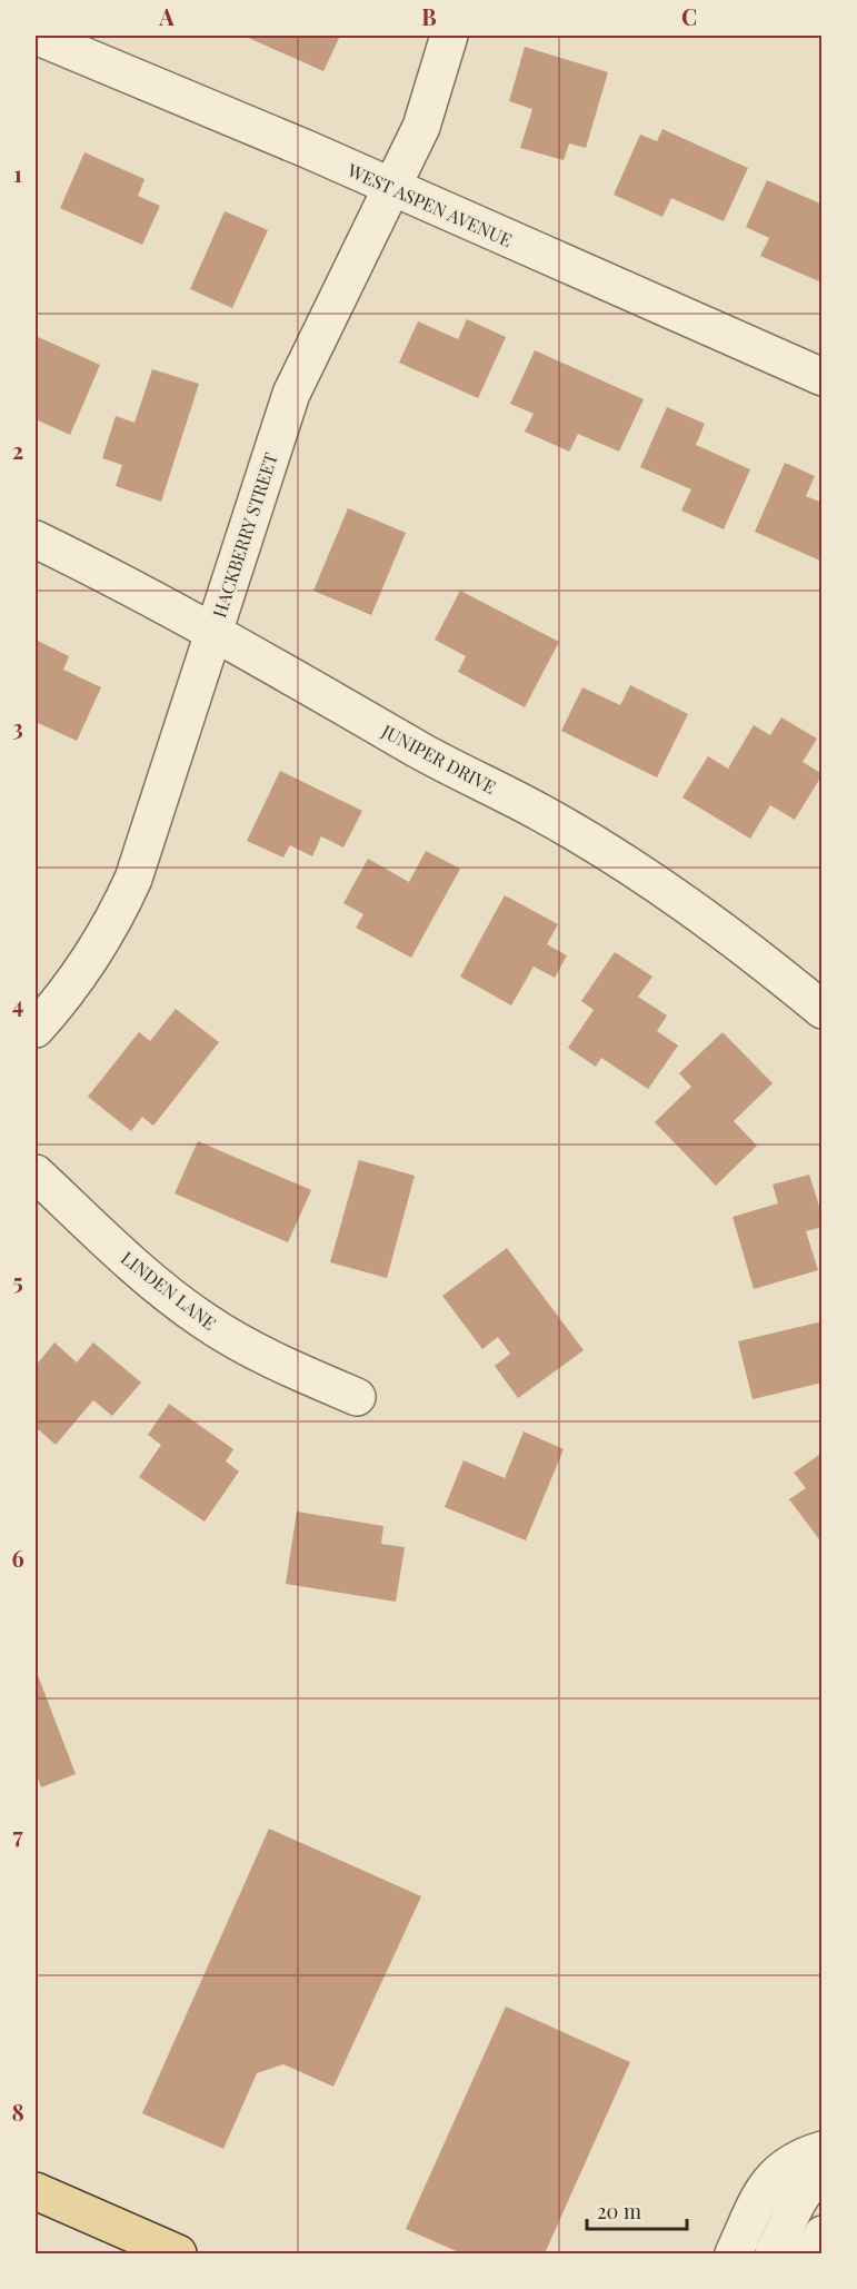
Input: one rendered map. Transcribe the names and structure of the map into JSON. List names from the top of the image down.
{
  "streets": {
    "street": [
      "WEST ASPEN AVENUE",
      "HACKBERRY STREET",
      "JUNIPER DRIVE",
      "LINDEN LANE"
    ]
  },
  "crossings": [
    ["WEST ASPEN AVENUE", "HACKBERRY STREET"],
    ["HACKBERRY STREET", "JUNIPER DRIVE"]
  ],
  "scale_bar": "20 m",
  "grid": {
    "columns": ["A", "B", "C"],
    "rows": [
      "1",
      "2",
      "3",
      "4",
      "5",
      "6",
      "7",
      "8"
    ]
  }
}
